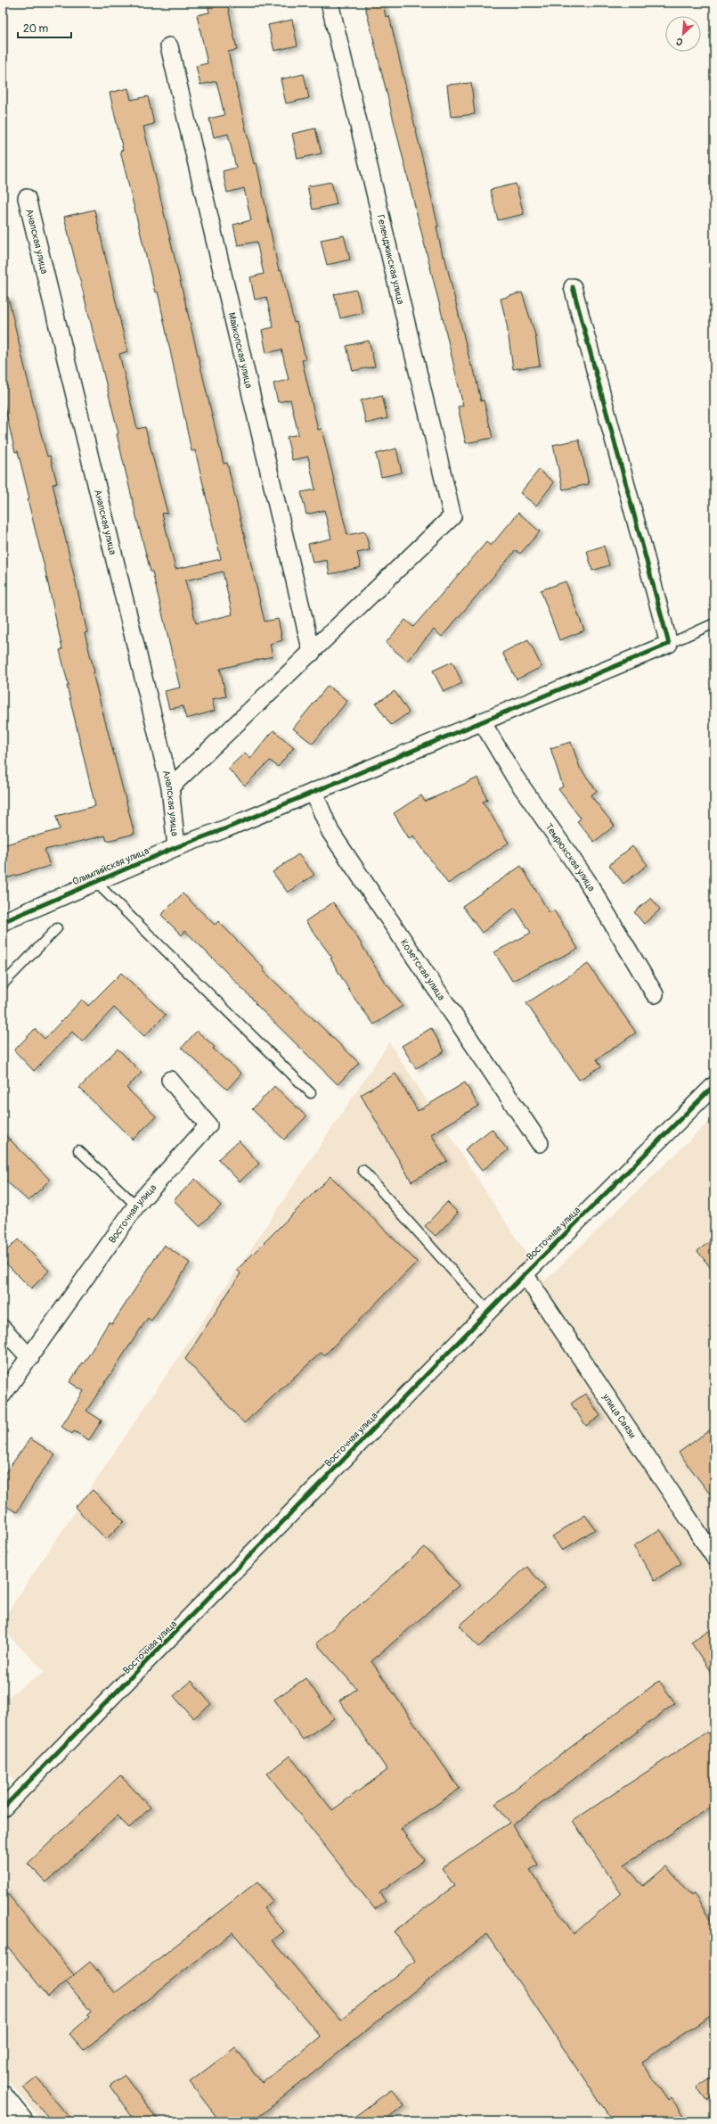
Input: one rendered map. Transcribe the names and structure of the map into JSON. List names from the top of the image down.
{
  "streets": {
    "street": [
      "Анапская улица",
      "Геленджикская улица",
      "Майкопская улица",
      "Темрюкская улица",
      "Олимпийская улица",
      "Козетская улица",
      "Восточная улица",
      "улица Связи"
    ]
  },
  "crossings": [
    ["Анапская улица", "Олимпийская улица"],
    ["Геленджикская улица", "Майкопская улица"],
    ["Темрюкская улица", "Олимпийская улица"],
    ["Олимпийская улица", "Козетская улица"],
    ["Восточная улица", "улица Связи"]
  ],
  "scale_bar": "20 m",
  "north": "bottom left"
}
